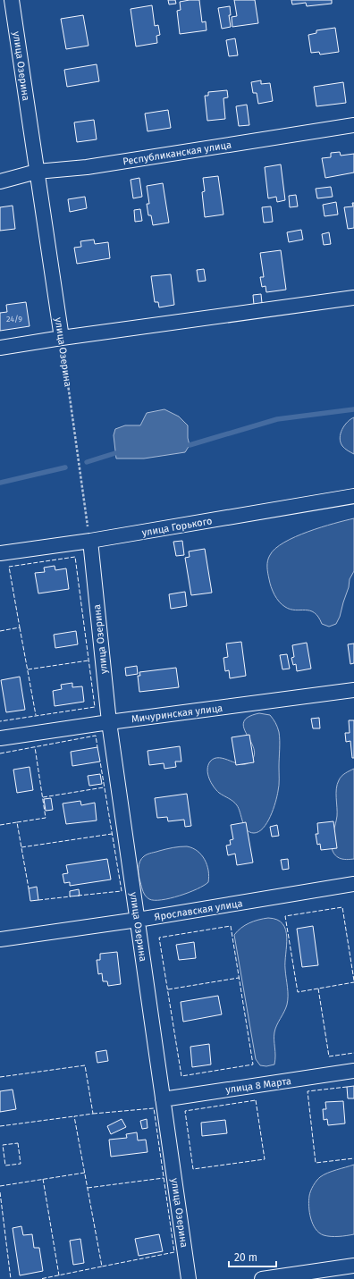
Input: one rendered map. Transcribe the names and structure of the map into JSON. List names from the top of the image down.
{
  "streets": {
    "street": [
      "улица Озерина",
      "Республиканская улица",
      "улица Горького",
      "Мичуринская улица",
      "Ярославская улица",
      "улица 8 Марта"
    ]
  },
  "crossings": [
    ["улица Озерина", "Республиканская улица"],
    ["улица Озерина", "улица Горького"],
    ["улица Озерина", "Мичуринская улица"],
    ["улица Озерина", "Ярославская улица"],
    ["улица Озерина", "улица 8 Марта"]
  ],
  "house_numbers": ["24/9"],
  "scale_bar": "20 m"
}
